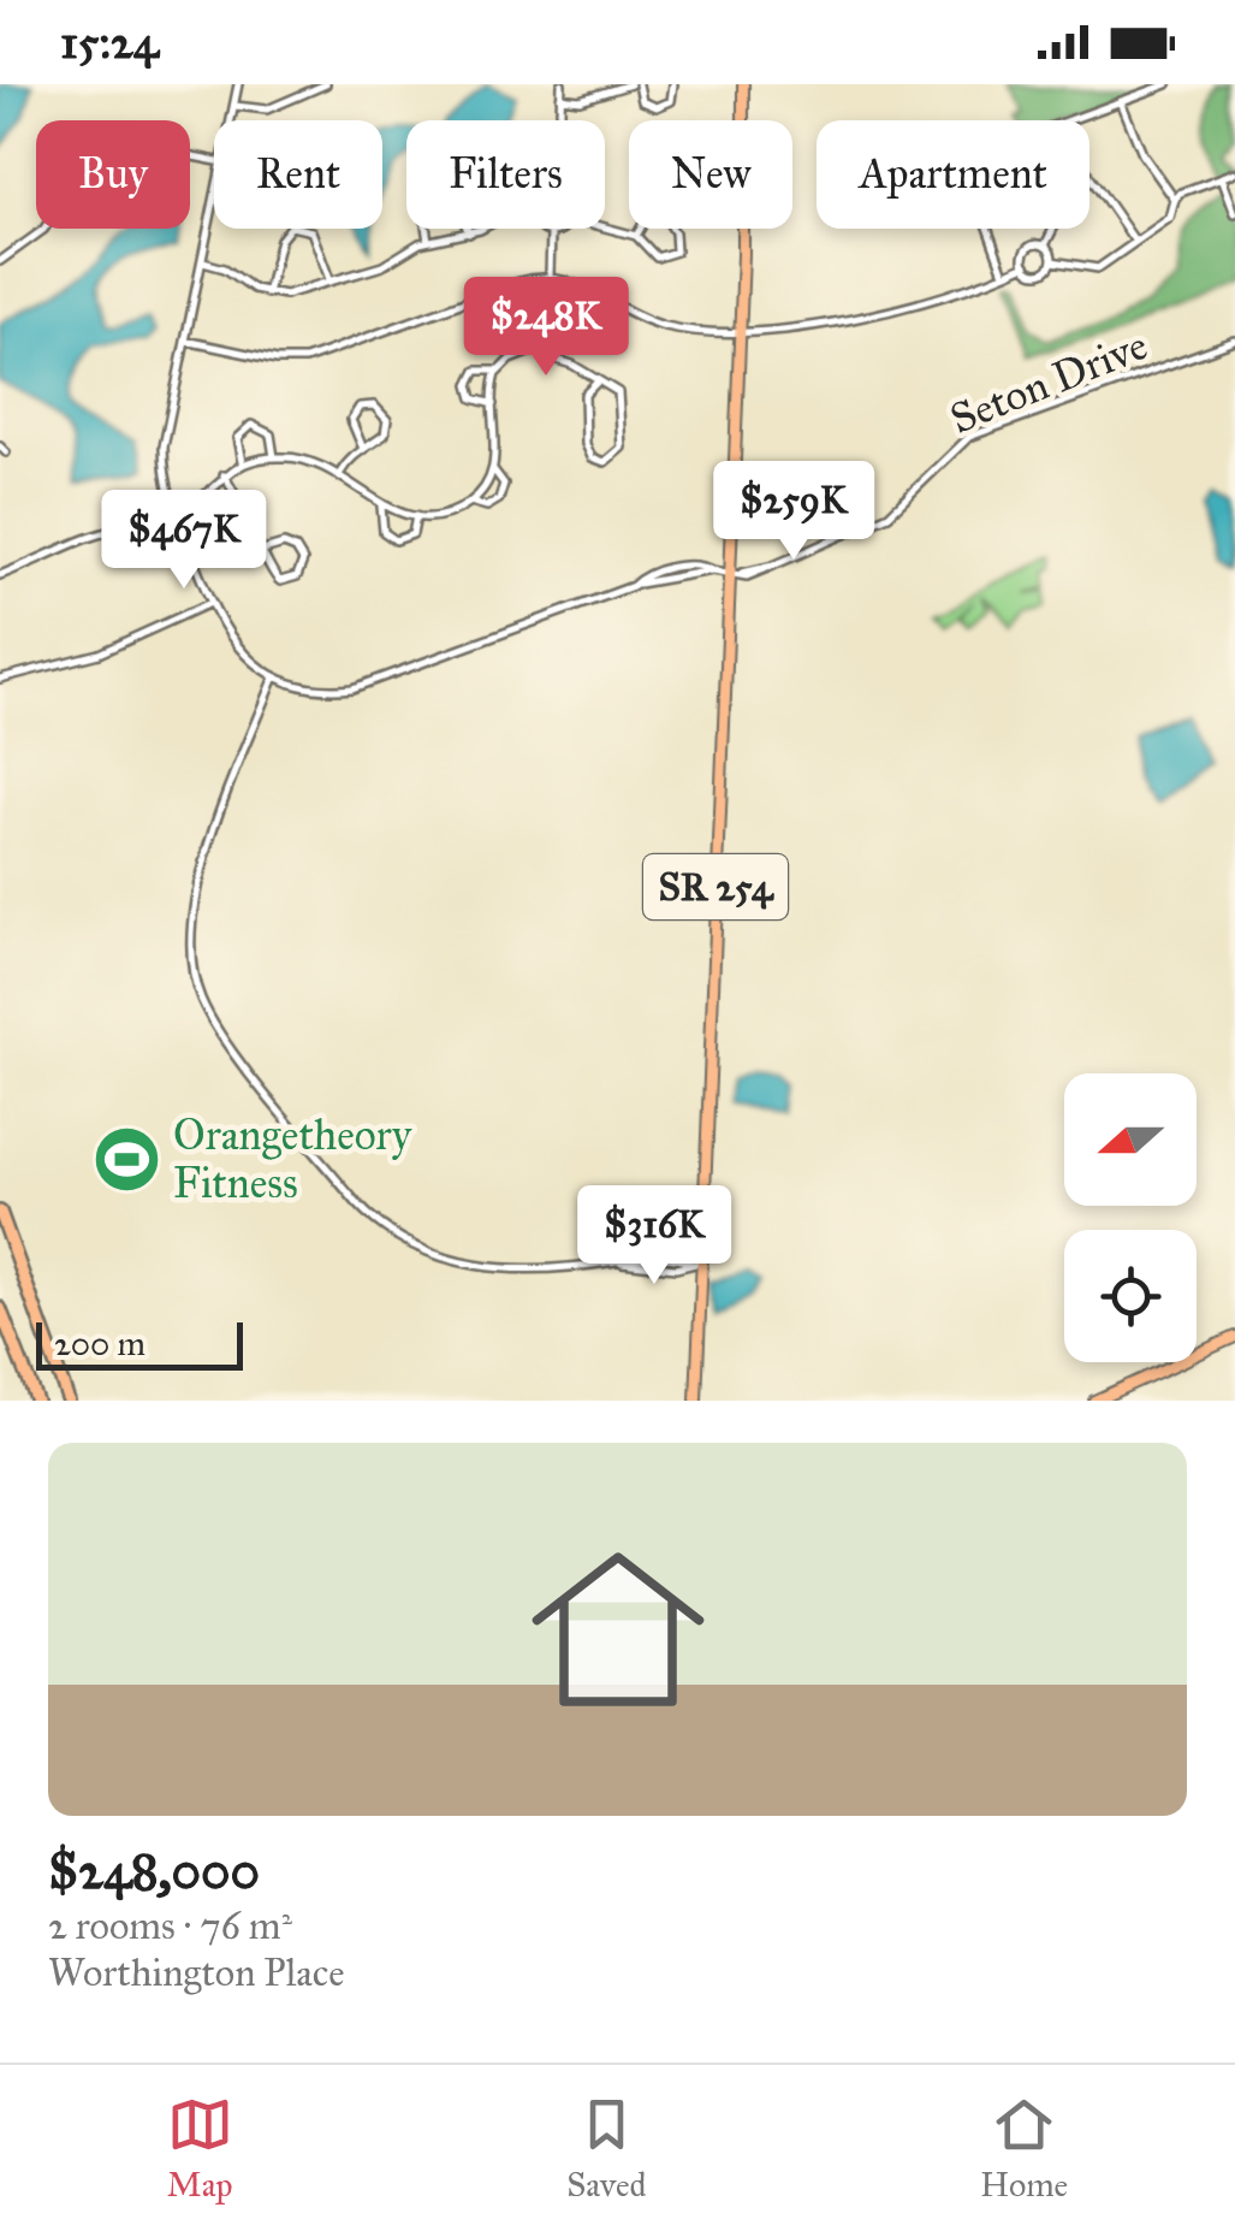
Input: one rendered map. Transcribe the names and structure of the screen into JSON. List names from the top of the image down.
{
  "streets": {
    "main road": ["SR 254"],
    "street": ["Seton Drive"]
  },
  "crossings": [
    ["Seton Drive", "SR 254"]
  ],
  "places": {
    "sports": ["Orangetheory Fitness"]
  },
  "scale_bar": "200 m",
  "north": "left",
  "page": {
    "status": "15:24",
    "chip": [
      "Buy",
      "Rent",
      "Filters",
      "New",
      "Apartment"
    ],
    "price": [
      "$248K",
      "$259K",
      "$467K",
      "$316K"
    ],
    "scale": "200 m",
    "list": [
      {
        "name": "$248,000",
        "note": "2 rooms · 76 m² · Worthington Place"
      }
    ],
    "tabs": ["Map", "Saved", "Home"]
  }
}
